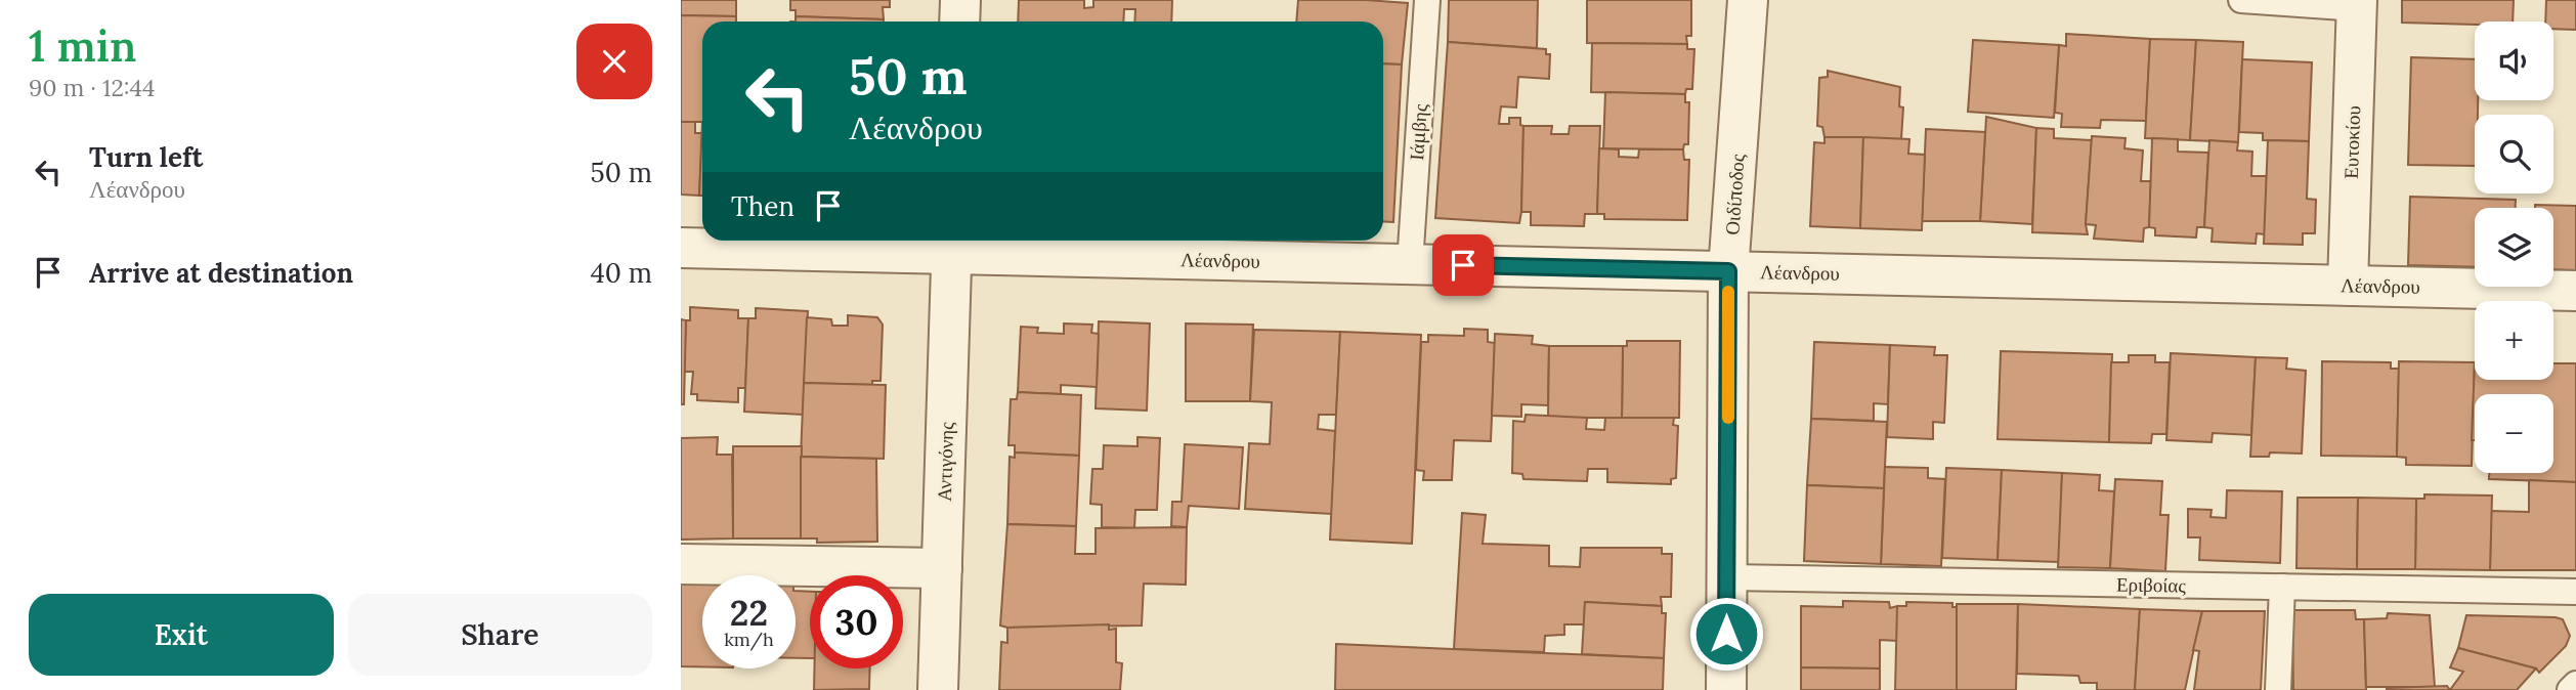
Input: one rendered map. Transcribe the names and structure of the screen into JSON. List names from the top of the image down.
{
  "streets": {
    "street": [
      "Ευτοκίου",
      "Οιδίποδος",
      "Λέανδρου",
      "Αντιγόνης"
    ],
    "lane": ["Ιάμβης", "Εριβοίας"]
  },
  "crossings": [
    ["Ιάμβης", "Λέανδρου"],
    ["Ευτοκίου", "Λέανδρου"],
    ["Οιδίποδος", "Λέανδρου"],
    ["Οιδίποδος", "Εριβοίας"],
    ["Λέανδρου", "Αντιγόνης"]
  ],
  "page": {
    "heading": ["1 min", "90 m · 12:44"],
    "map_buttons": ["+", "−"],
    "turn": ["50 m", "Λέανδρου"],
    "list": [
      {
        "name": "Turn left",
        "note": "Λέανδρου",
        "value": "50 m"
      },
      {
        "name": "Arrive at destination",
        "value": "40 m"
      }
    ],
    "then": "Then",
    "speed": "22 km/h",
    "limit": "30",
    "buttons": ["Exit", "Share"]
  }
}
